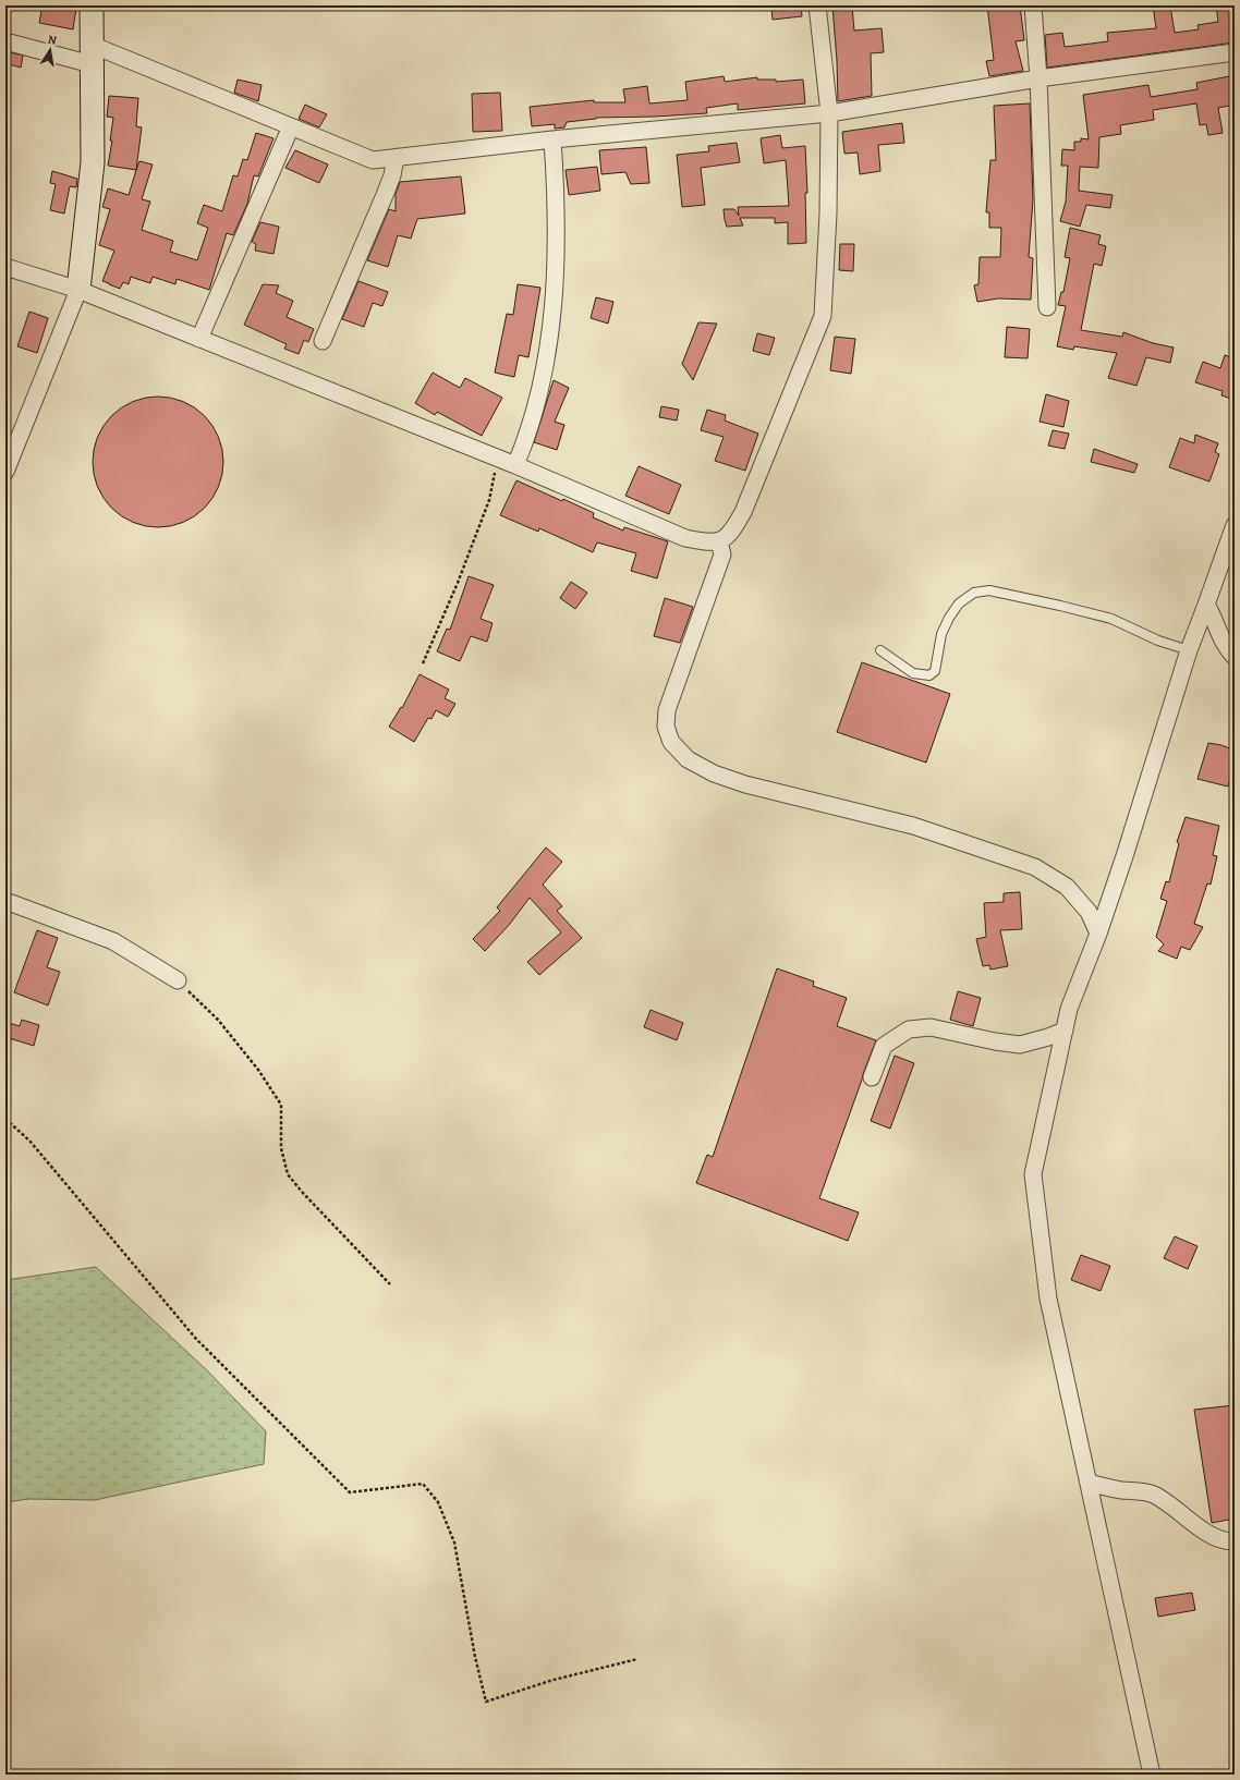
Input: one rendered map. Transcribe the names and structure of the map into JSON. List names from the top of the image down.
{
  "north": "top"
}
